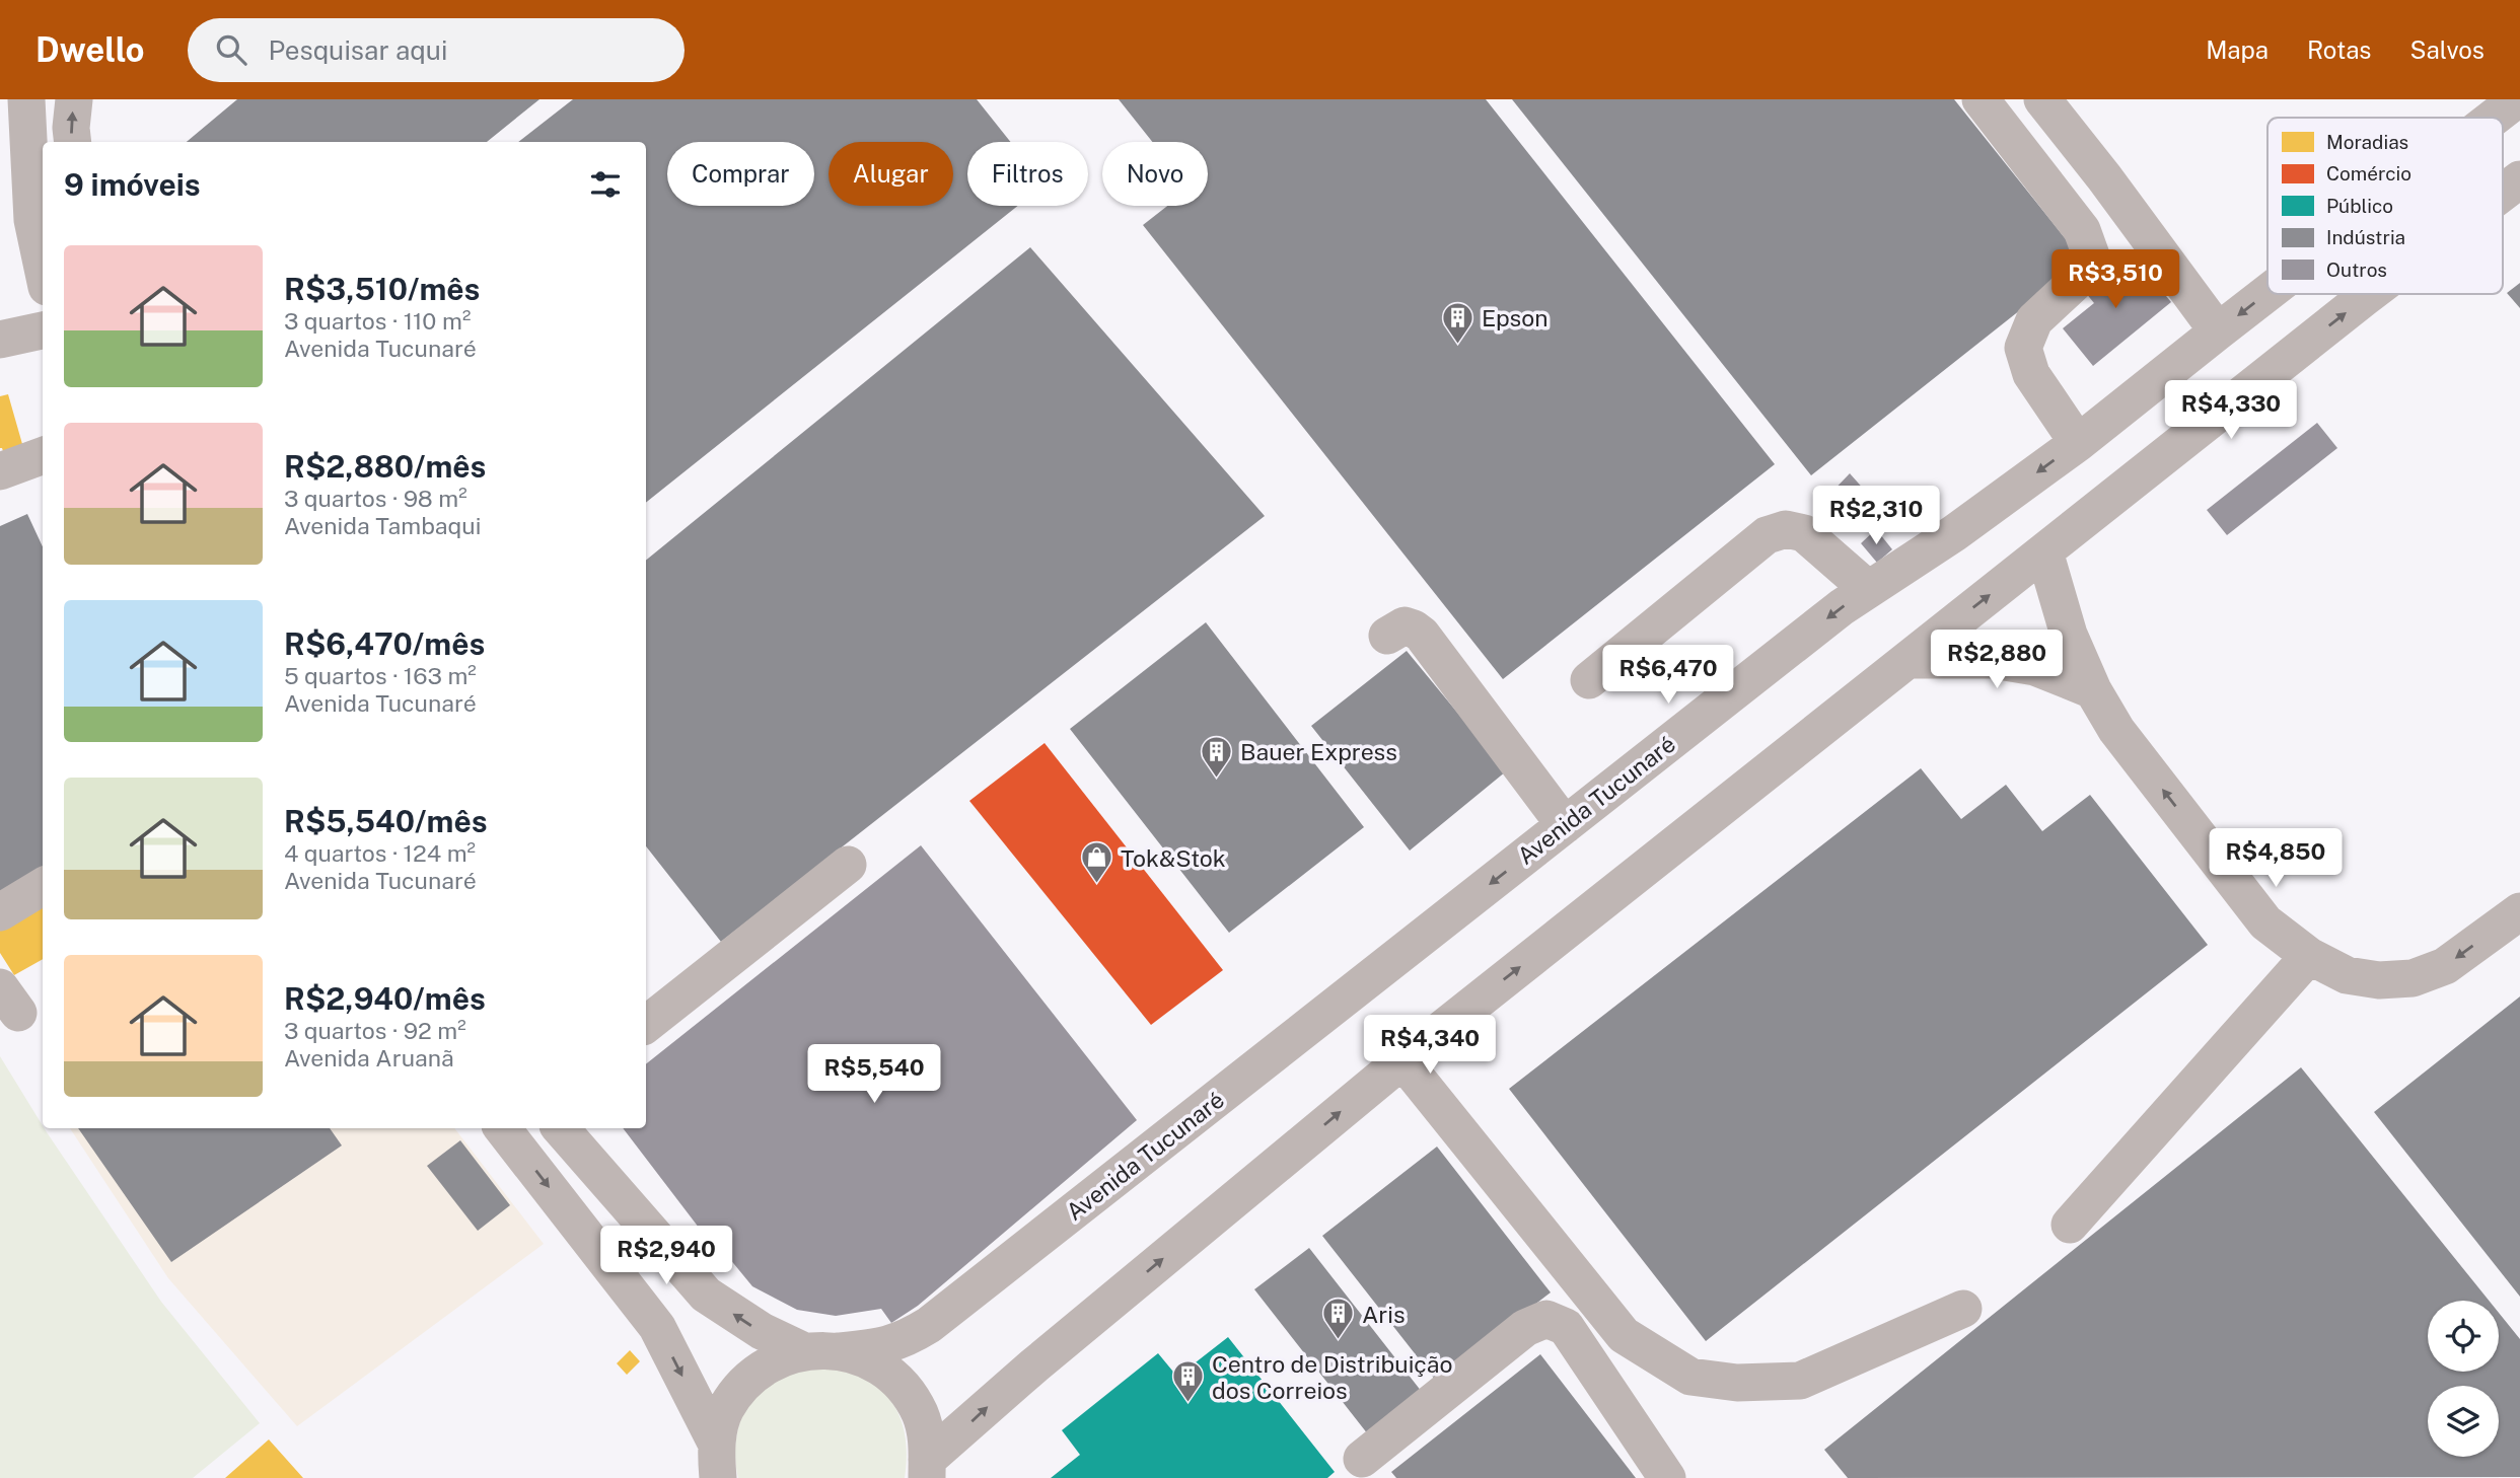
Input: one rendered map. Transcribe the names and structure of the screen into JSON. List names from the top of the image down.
{
  "streets": {
    "street": ["Avenida Tucunaré"]
  },
  "places": {
    "building": [
      "Epson",
      "Bauer Express",
      "Aris",
      "Centro de Distribuição dos Correios"
    ],
    "shop": ["Tok&Stok"]
  },
  "legend": [
    "Moradias",
    "Comércio",
    "Público",
    "Indústria",
    "Outros"
  ],
  "page": {
    "header": "Dwello",
    "search": "Pesquisar aqui",
    "nav": ["Mapa", "Rotas", "Salvos"],
    "chip": [
      "Comprar",
      "Alugar",
      "Filtros",
      "Novo"
    ],
    "heading": "9 imóveis",
    "list": [
      {
        "name": "R$3,510/mês",
        "note": "3 quartos · 110 m² · Avenida Tucunaré"
      },
      {
        "name": "R$2,880/mês",
        "note": "3 quartos · 98 m² · Avenida Tambaqui"
      },
      {
        "name": "R$6,470/mês",
        "note": "5 quartos · 163 m² · Avenida Tucunaré"
      },
      {
        "name": "R$5,540/mês",
        "note": "4 quartos · 124 m² · Avenida Tucunaré"
      },
      {
        "name": "R$2,940/mês",
        "note": "3 quartos · 92 m² · Avenida Aruanã"
      }
    ],
    "price": [
      "R$3,510",
      "R$4,330",
      "R$2,310",
      "R$2,880",
      "R$6,470",
      "R$4,850",
      "R$4,340",
      "R$5,540",
      "R$2,940"
    ]
  }
}
